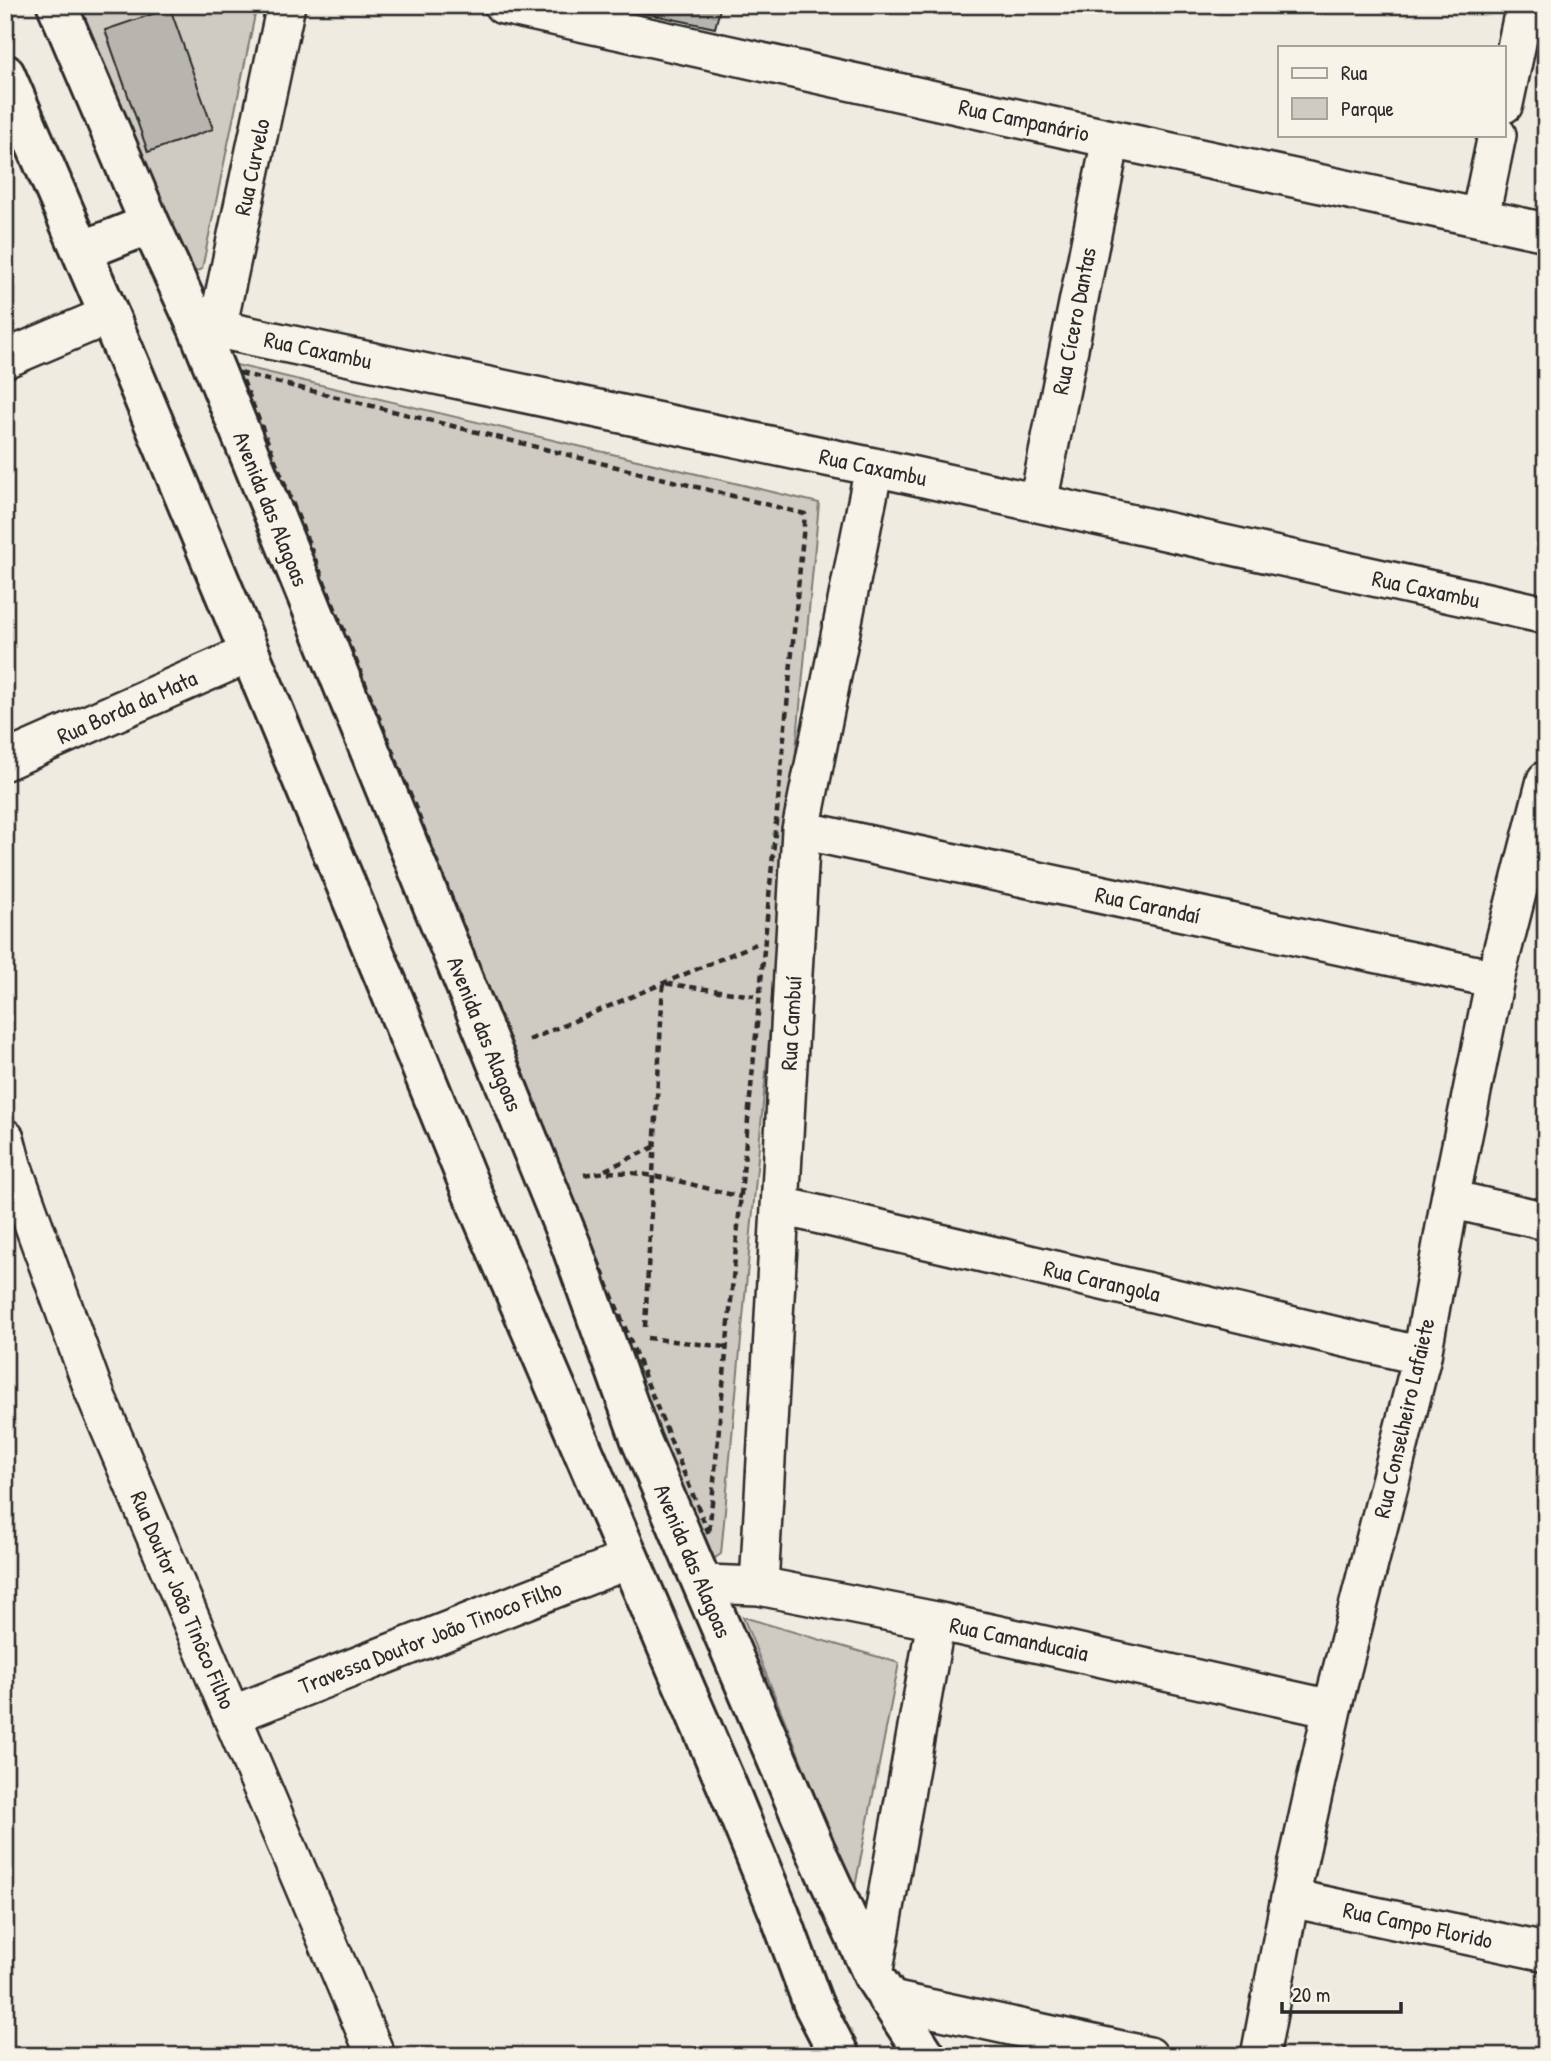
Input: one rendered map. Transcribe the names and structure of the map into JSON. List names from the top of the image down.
{
  "streets": {
    "main road": ["Avenida das Alagoas"],
    "street": [
      "Rua Campanário",
      "Rua Curvelo",
      "Rua Cícero Dantas",
      "Rua Caxambu",
      "Rua Borda da Mata",
      "Rua Carandaí",
      "Rua Cambuí",
      "Rua Carangola",
      "Rua Conselheiro Lafaiete",
      "Rua Doutor João Tinôco Filho",
      "Travessa Doutor João Tinoco Filho",
      "Rua Camanducaia",
      "Rua Campo Florido"
    ]
  },
  "crossings": [
    ["Rua Campanário", "Rua Cícero Dantas"],
    ["Rua Curvelo", "Rua Caxambu"],
    ["Rua Curvelo", "Avenida das Alagoas"],
    ["Rua Cícero Dantas", "Rua Caxambu"],
    ["Rua Caxambu", "Avenida das Alagoas"],
    ["Rua Caxambu", "Rua Cambuí"],
    ["Avenida das Alagoas", "Rua Camanducaia"],
    ["Rua Carandaí", "Rua Cambuí"],
    ["Rua Carandaí", "Rua Conselheiro Lafaiete"],
    ["Rua Cambuí", "Rua Carangola"],
    ["Rua Cambuí", "Rua Camanducaia"],
    ["Rua Carangola", "Rua Conselheiro Lafaiete"],
    ["Rua Conselheiro Lafaiete", "Rua Camanducaia"],
    ["Rua Conselheiro Lafaiete", "Rua Campo Florido"],
    ["Rua Doutor João Tinôco Filho", "Travessa Doutor João Tinoco Filho"]
  ],
  "legend": ["Rua", "Parque"],
  "scale_bar": "20 m"
}
